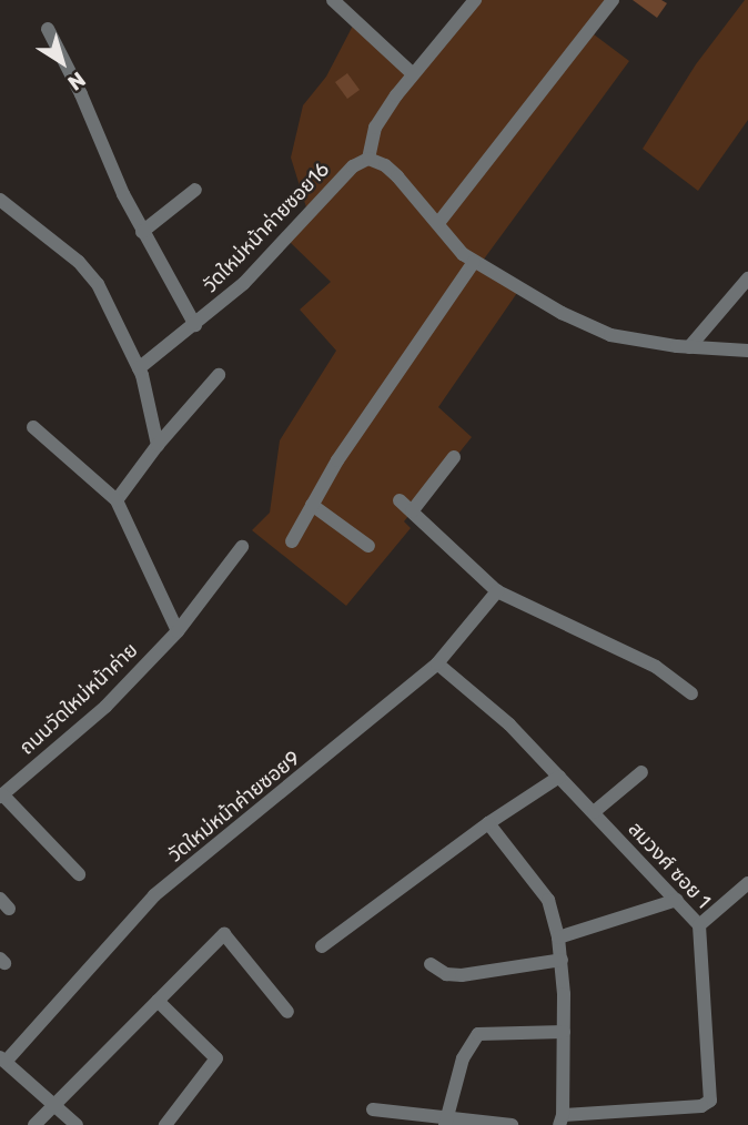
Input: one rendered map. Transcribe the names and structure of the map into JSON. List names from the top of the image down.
{
  "streets": {
    "street": [
      "วัดใหม่หน้าค่ายซอย16",
      "ถนนวัดใหม่หน้าค่าย",
      "วัดใหม่หน้าค่ายซอย9",
      "สมวงศ์ ซอย 1"
    ]
  },
  "crossings": [
    ["วัดใหม่หน้าค่ายซอย9", "สมวงศ์ ซอย 1"]
  ],
  "north": "bottom right"
}
